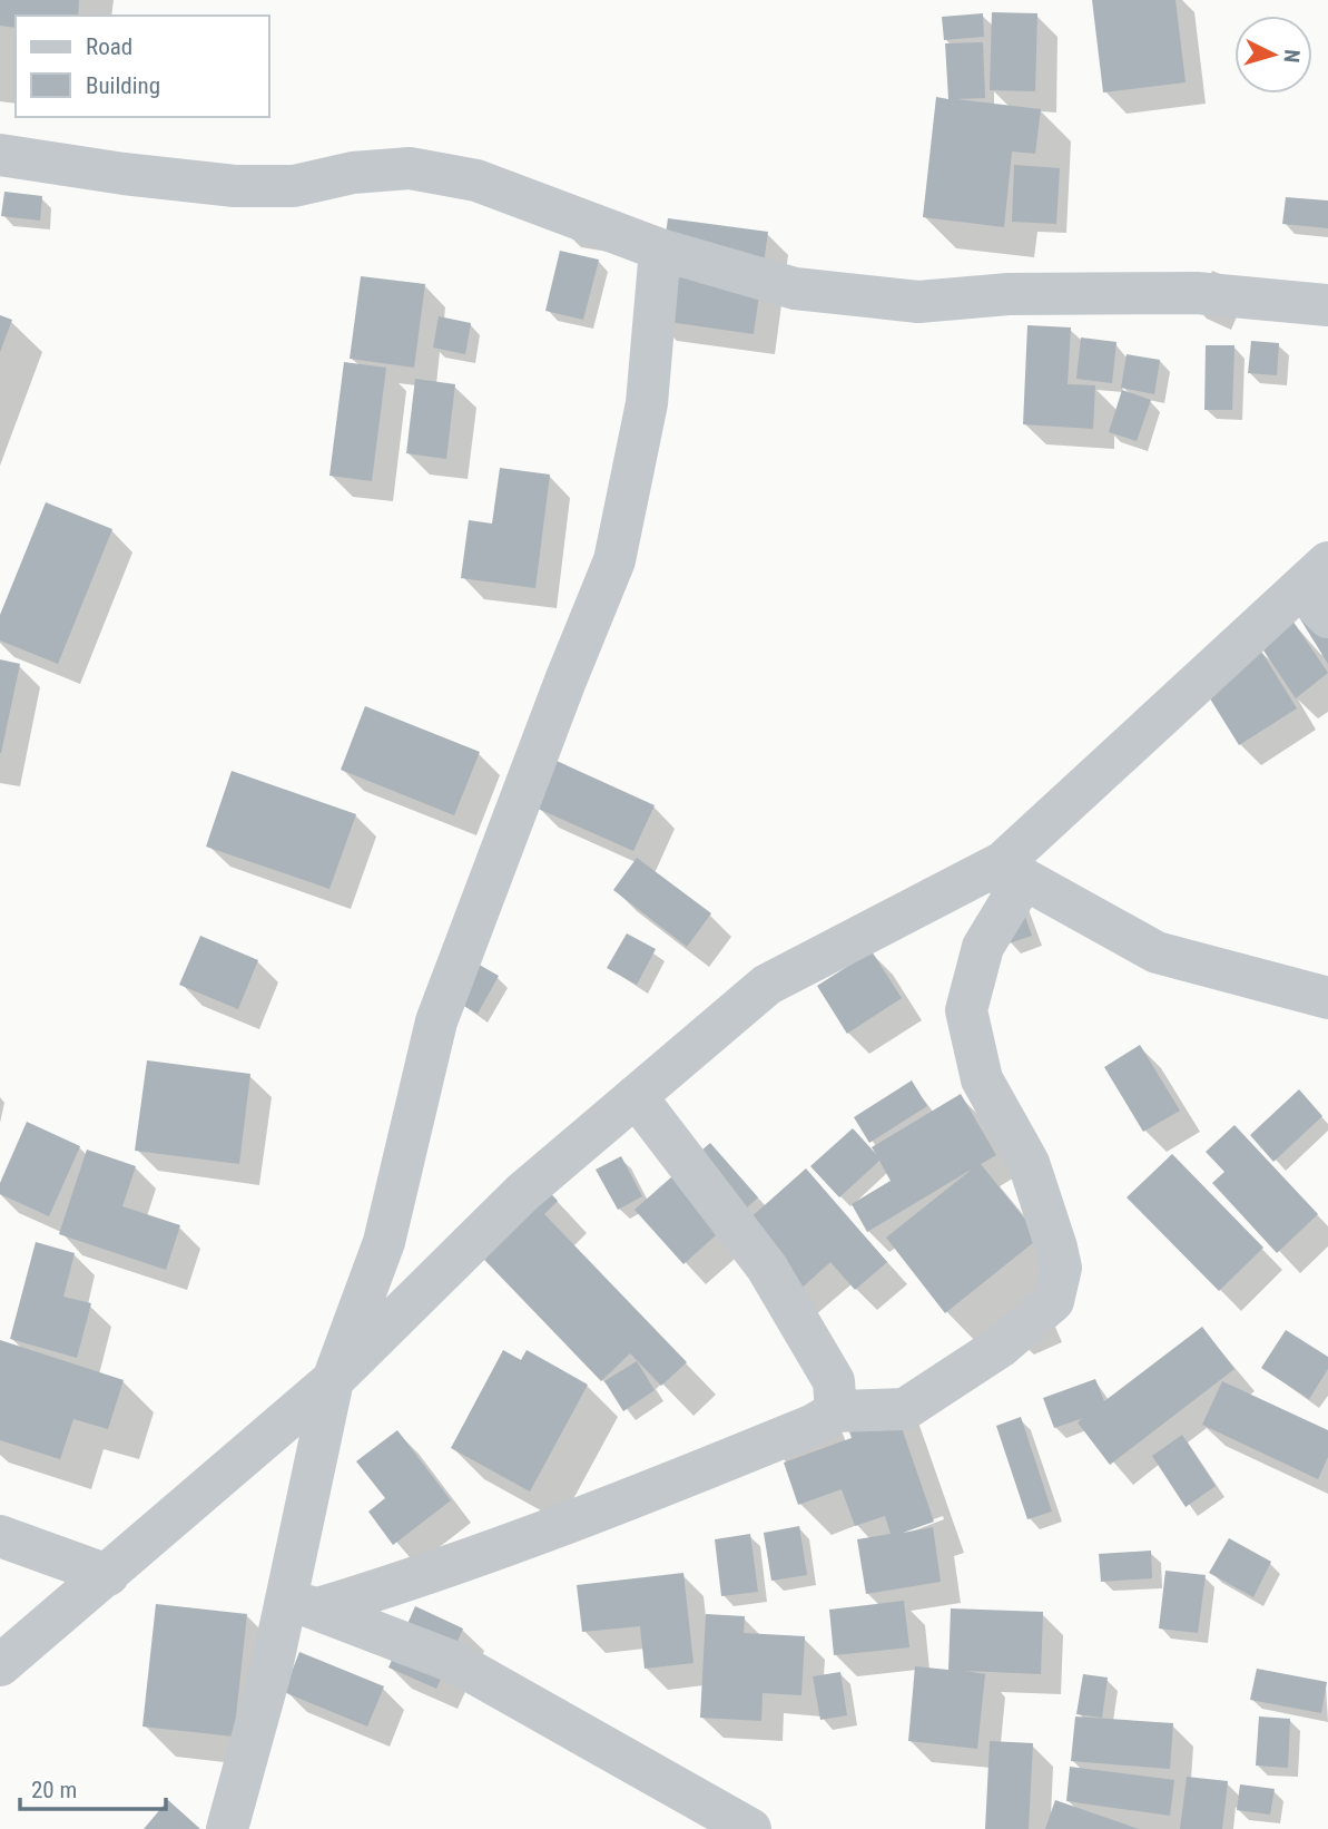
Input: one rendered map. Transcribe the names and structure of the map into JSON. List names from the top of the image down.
{
  "legend": ["Road", "Building"],
  "scale_bar": "20 m",
  "north": "right"
}
